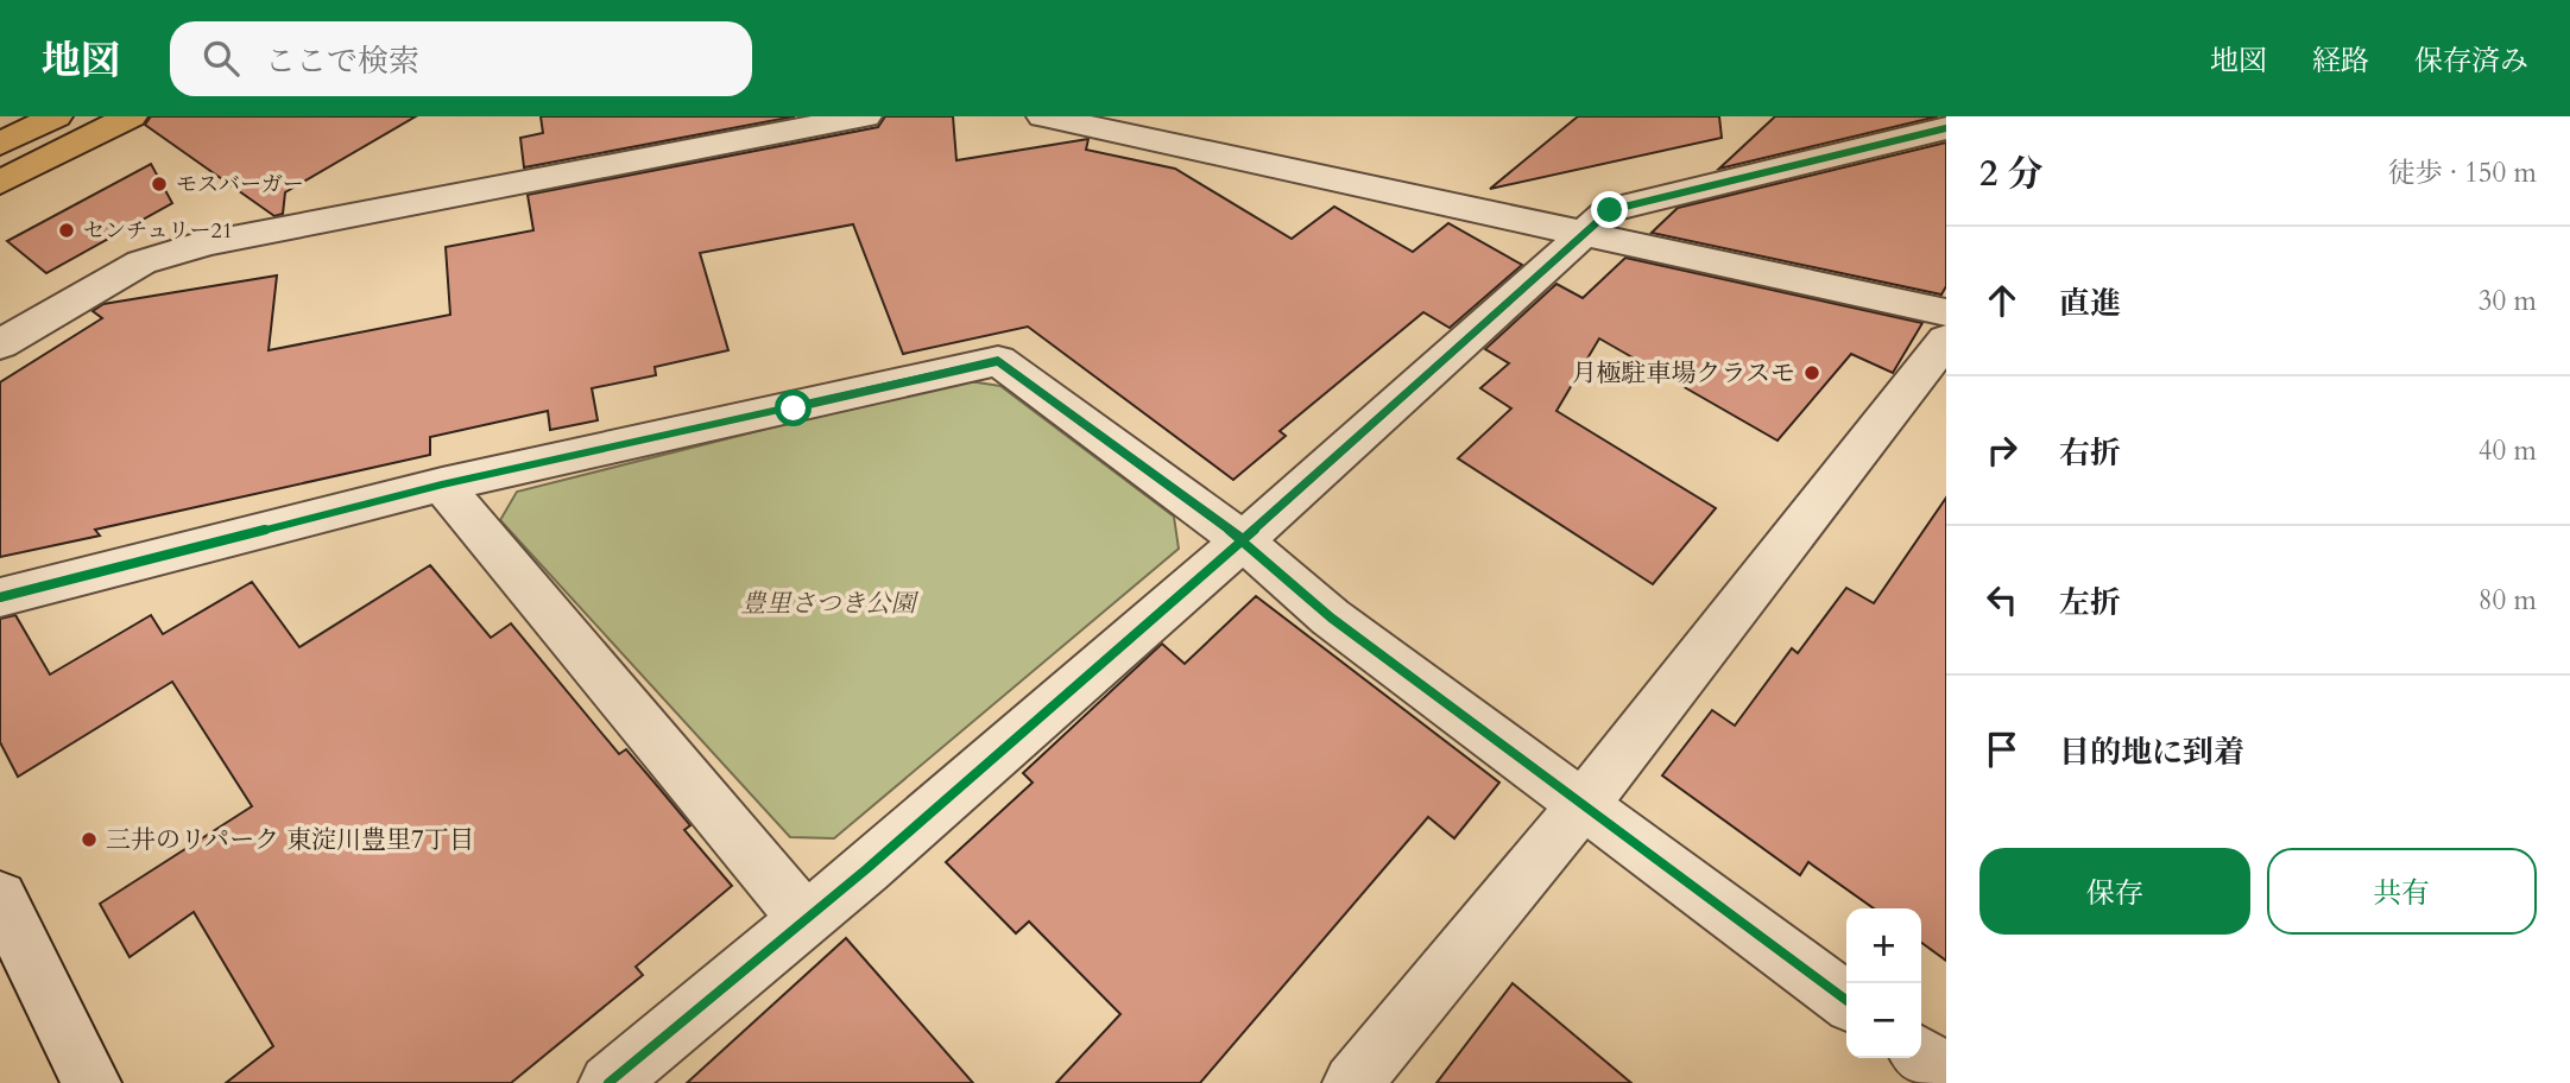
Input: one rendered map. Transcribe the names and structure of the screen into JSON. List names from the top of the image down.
{
  "parks": ["豊里さつき公園"],
  "places": [
    "モスバーガー",
    "センチュリー21",
    "月極駐車場クラスモ",
    "三井のリパーク 東淀川豊里7丁目"
  ],
  "page": {
    "header": "地図",
    "search": "ここで検索",
    "nav": ["地図", "経路", "保存済み"],
    "heading": ["2 分", "徒歩 · 150 m"],
    "list": [
      ["直進", "30 m"],
      ["右折", "40 m"],
      ["左折", "80 m"],
      "目的地に到着"
    ],
    "buttons": ["保存", "共有"],
    "map_buttons": ["+", "−"]
  }
}
